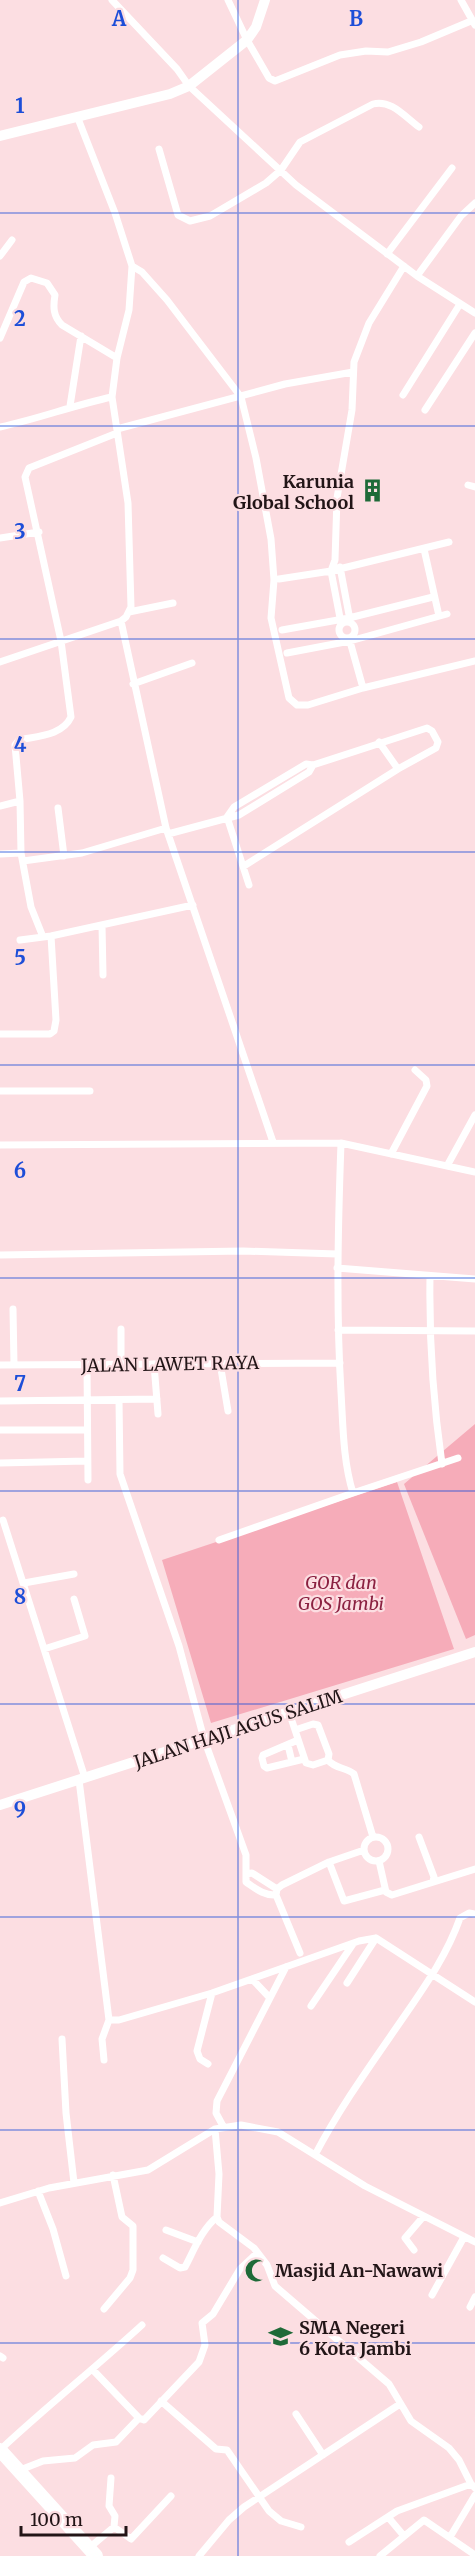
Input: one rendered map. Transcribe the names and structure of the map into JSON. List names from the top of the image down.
{
  "streets": {
    "main road": ["JALAN HAJI AGUS SALIM"],
    "street": ["JALAN LAWET RAYA"]
  },
  "parks": ["GOR dan GOS Jambi"],
  "places": {
    "building": ["Karunia Global School"],
    "mosque": ["Masjid An-Nawawi"],
    "school or university": ["SMA Negeri 6 Kota Jambi"]
  },
  "scale_bar": "100 m",
  "grid": {
    "columns": ["A", "B"],
    "rows": [
      "1",
      "2",
      "3",
      "4",
      "5",
      "6",
      "7",
      "8",
      "9"
    ]
  }
}
